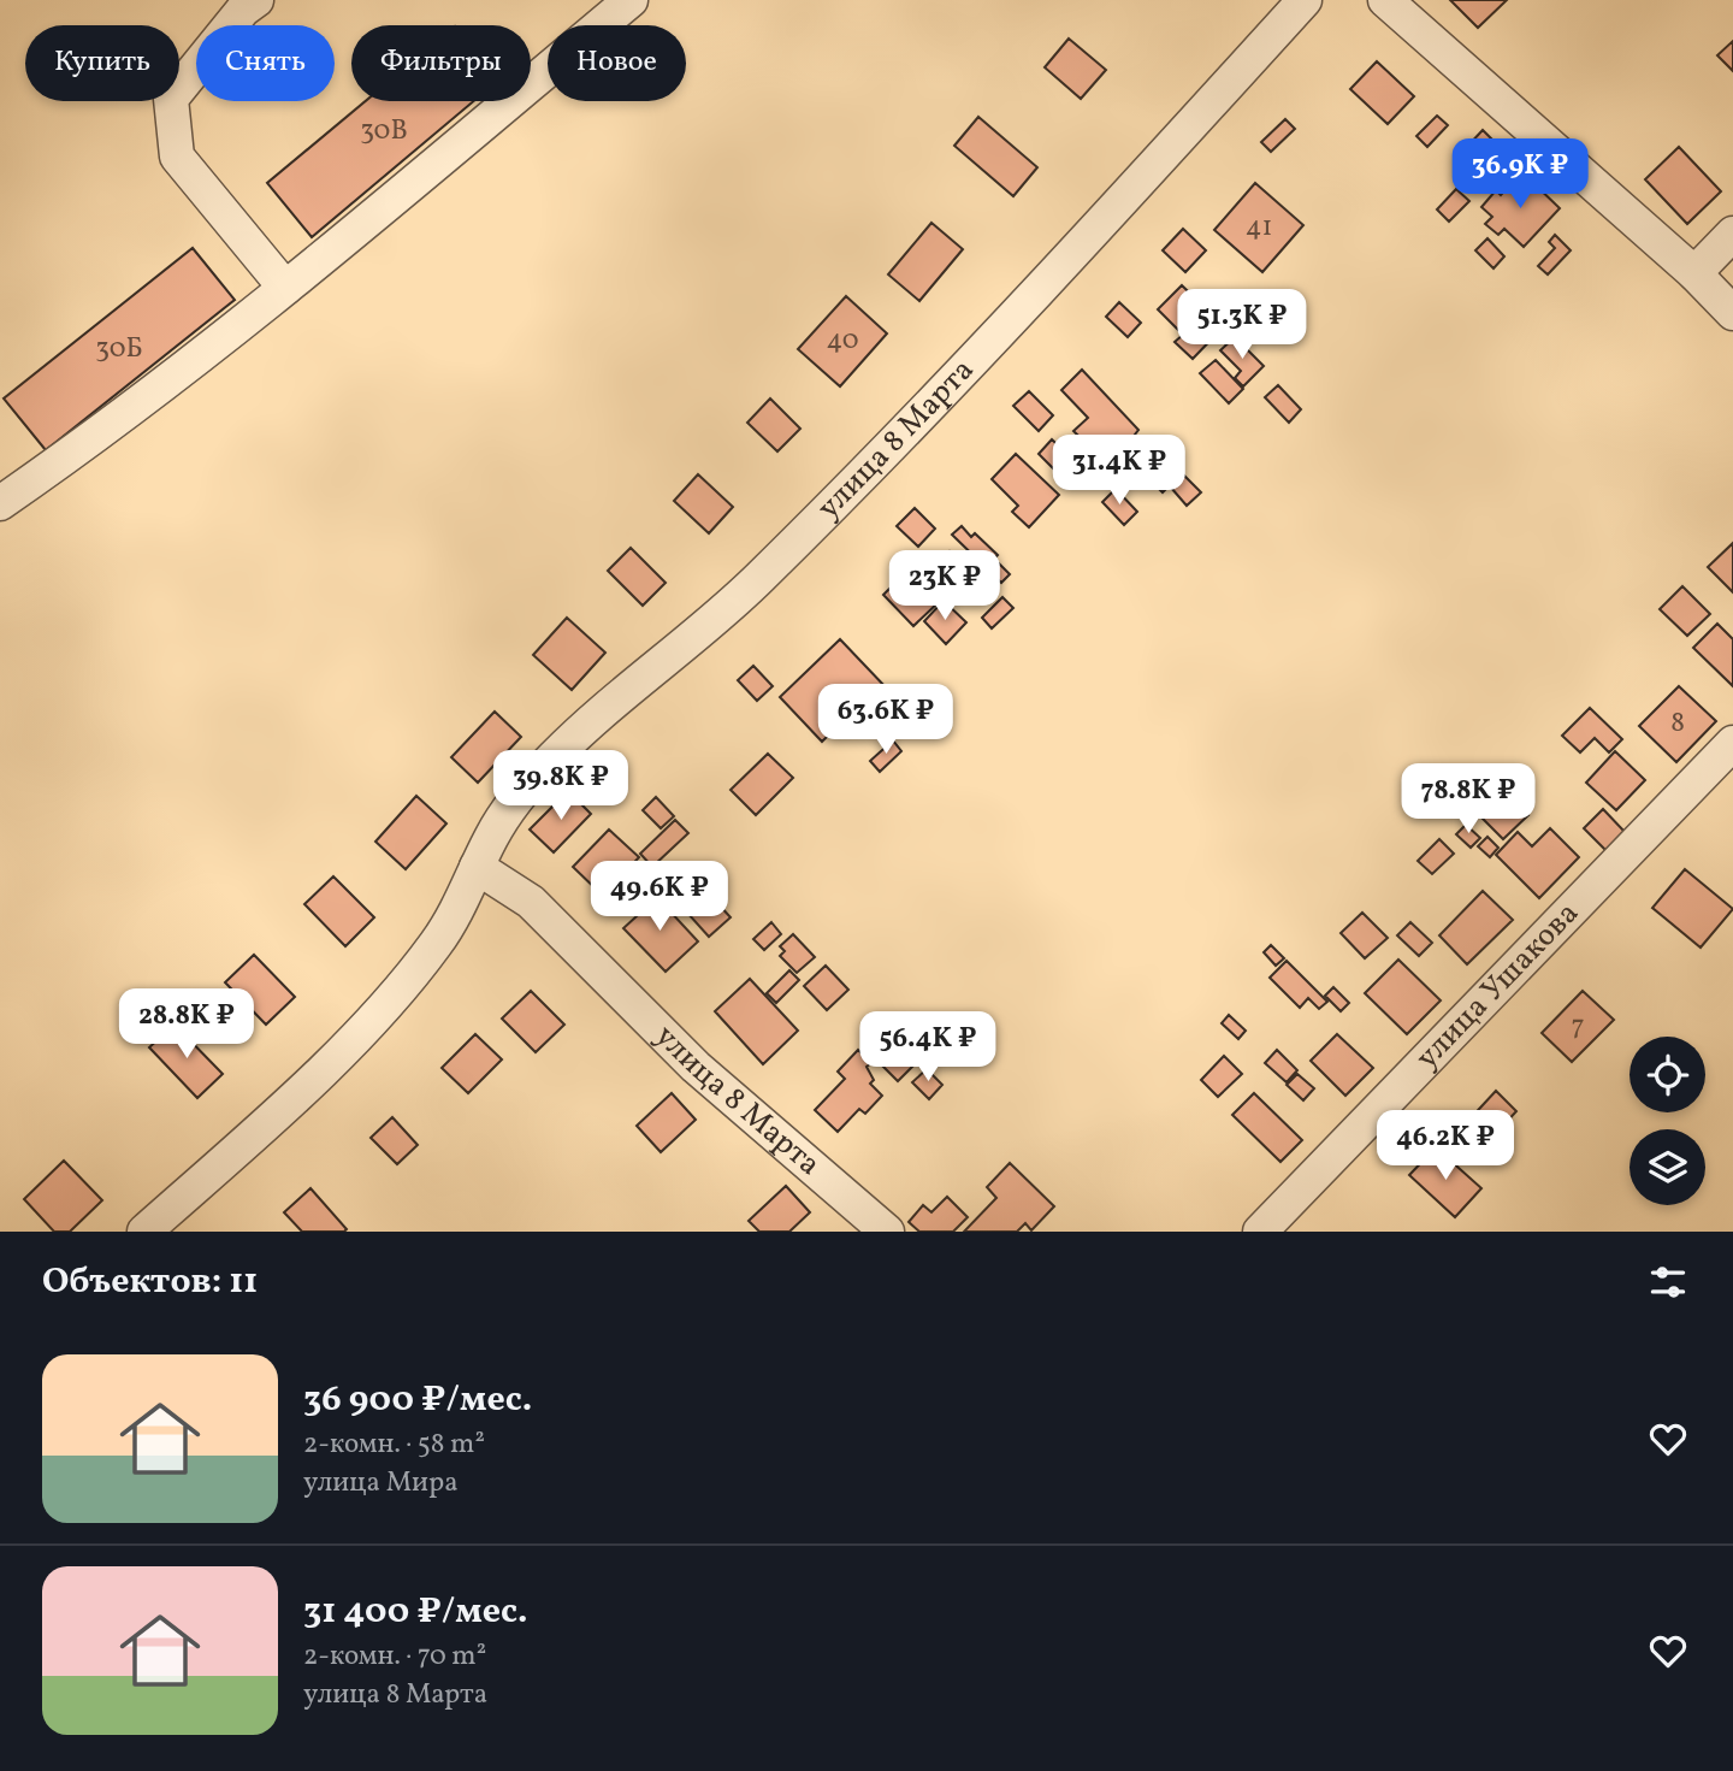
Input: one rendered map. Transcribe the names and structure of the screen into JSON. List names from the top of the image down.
{
  "streets": {
    "street": ["улица 8 Марта", "улица Ушакова"]
  },
  "house_numbers": [
    "30В",
    "41",
    "40",
    "30Б",
    "8",
    "7"
  ],
  "page": {
    "chip": [
      "Купить",
      "Снять",
      "Фильтры",
      "Новое"
    ],
    "price": [
      "36.9K ₽",
      "51.3K ₽",
      "31.4K ₽",
      "23K ₽",
      "63.6K ₽",
      "39.8K ₽",
      "78.8K ₽",
      "49.6K ₽",
      "28.8K ₽",
      "56.4K ₽",
      "46.2K ₽"
    ],
    "heading": "Объектов: 11",
    "list": [
      {
        "name": "36 900 ₽/мес.",
        "note": "2-комн. · 58 m² · улица Мира"
      },
      {
        "name": "31 400 ₽/мес.",
        "note": "2-комн. · 70 m² · улица 8 Марта"
      }
    ]
  }
}
